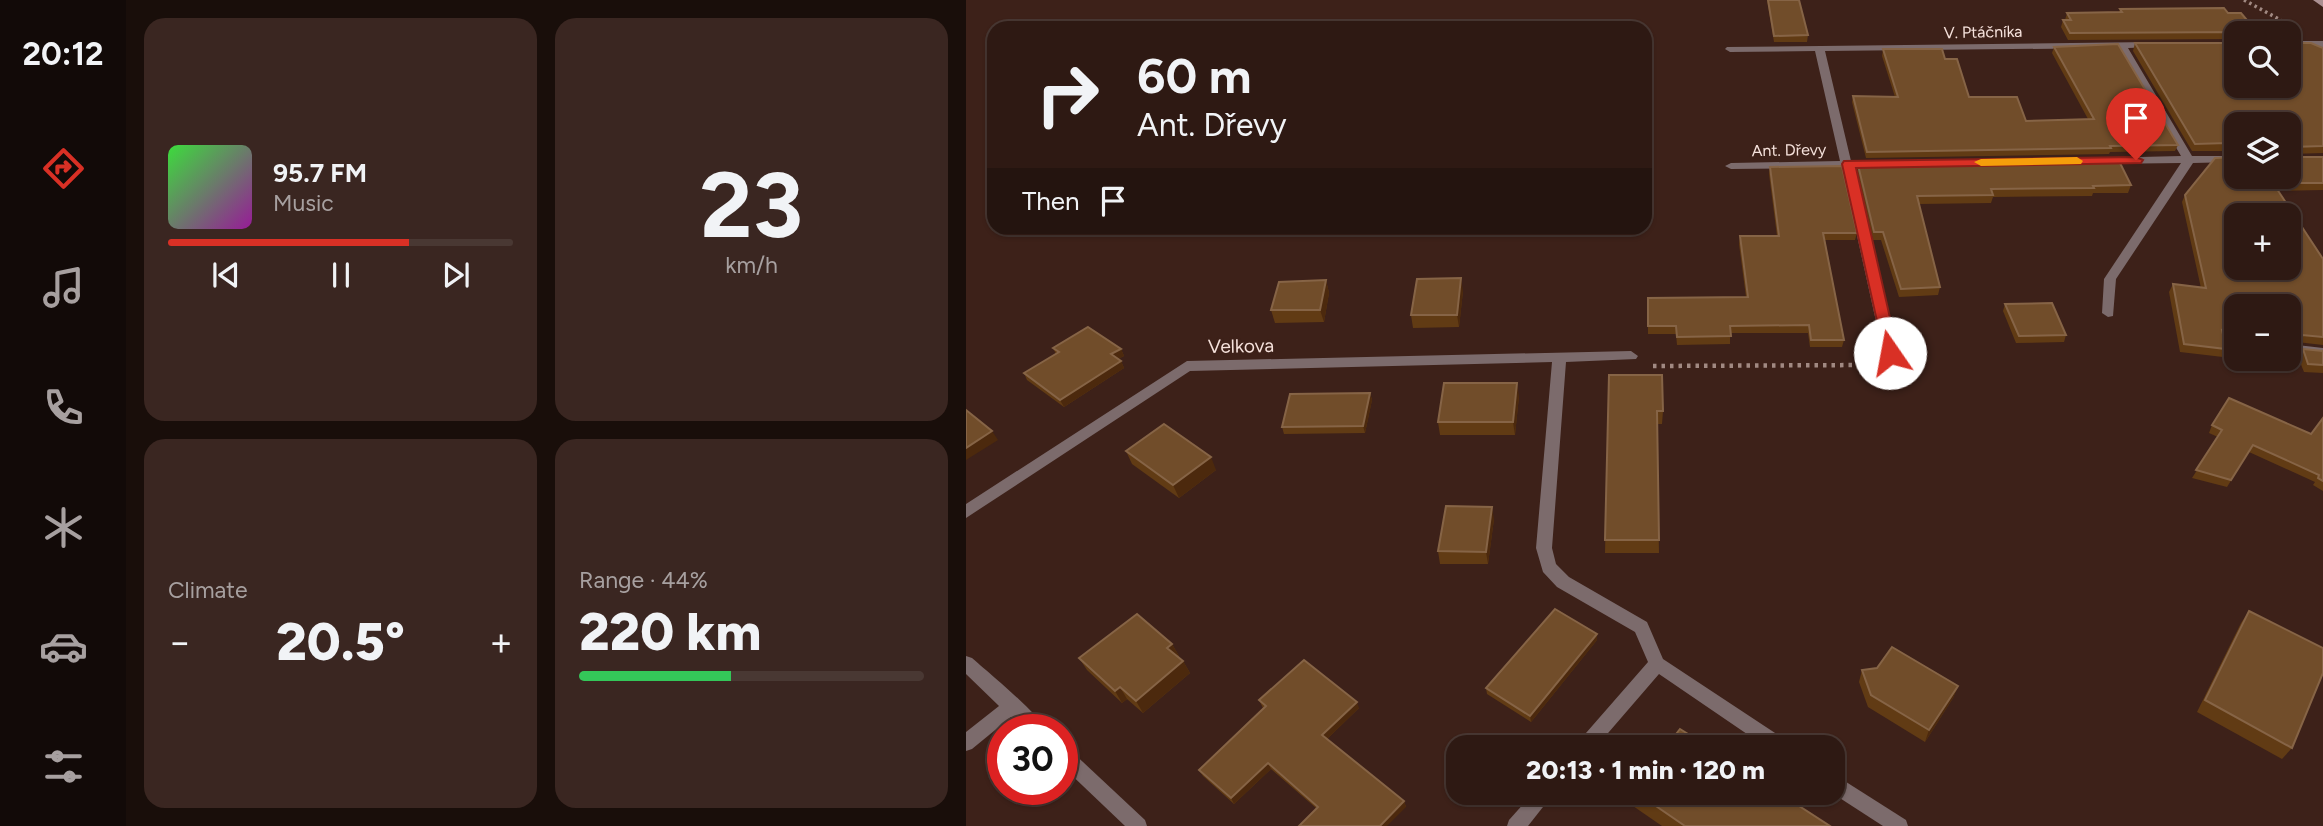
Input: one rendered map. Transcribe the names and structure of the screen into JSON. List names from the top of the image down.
{
  "streets": {
    "street": ["V. Ptáčníka", "Ant. Dřevy", "Velkova"]
  },
  "crossings": [
    ["V. Ptáčníka", "Ant. Dřevy"]
  ],
  "page": {
    "tabs": "20:12",
    "tile": [
      ["23", "km/h"],
      "Climate",
      ["Range · 44%", "220 km"]
    ],
    "map_buttons": ["+", "−"],
    "turn": ["60 m", "Ant. Dřevy"],
    "song": ["95.7 FM", "Music"],
    "then": "Then",
    "heat": ["−", "20.5°", "+"],
    "limit": "30",
    "trip": "20:13 · 1 min · 120 m"
  }
}
